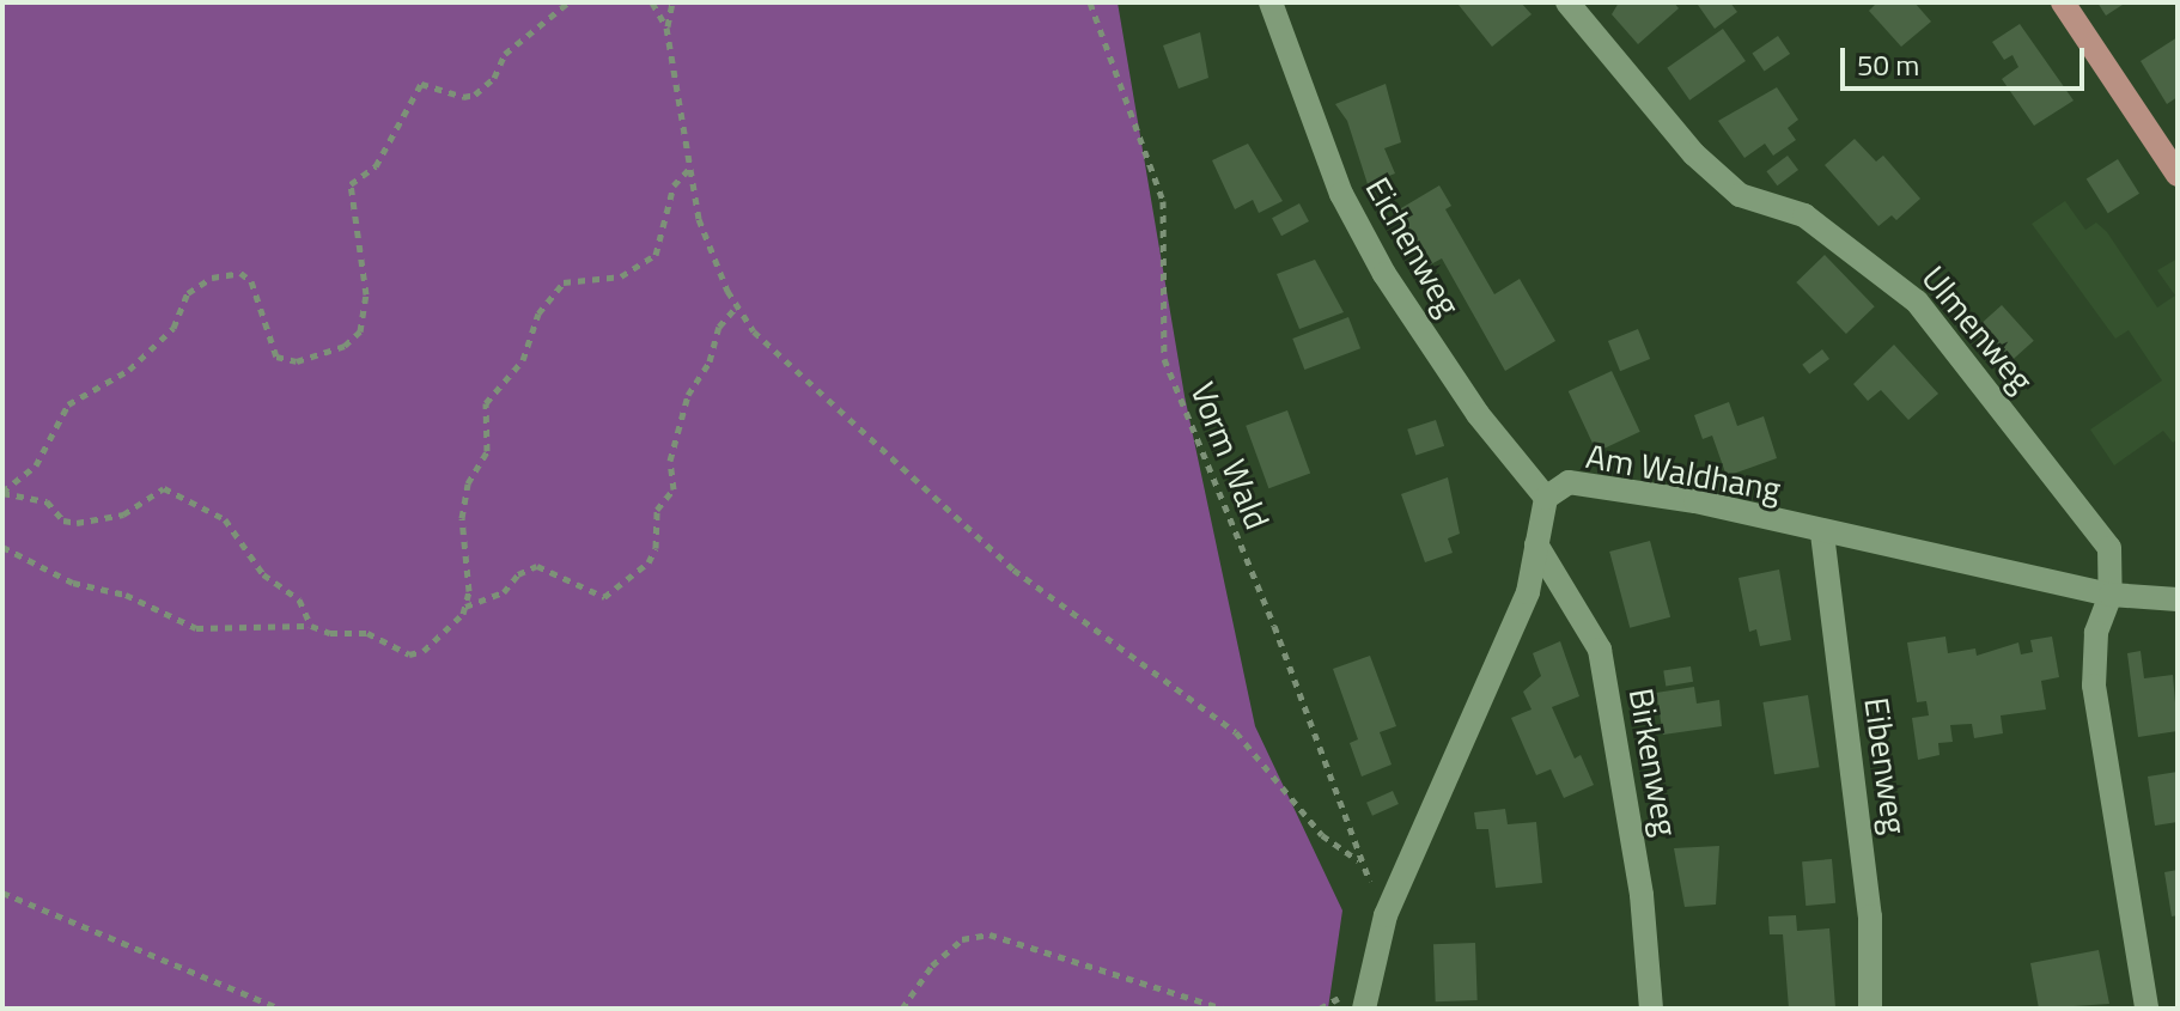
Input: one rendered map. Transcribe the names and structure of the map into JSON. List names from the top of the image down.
{
  "streets": {
    "street": [
      "Eichenweg",
      "Ulmenweg",
      "Am Waldhang",
      "Birkenweg",
      "Eibenweg"
    ],
    "path": ["Vorm Wald"]
  },
  "crossings": [
    ["Eichenweg", "Am Waldhang"],
    ["Ulmenweg", "Am Waldhang"],
    ["Vorm Wald", "Am Waldhang"],
    ["Am Waldhang", "Birkenweg"],
    ["Am Waldhang", "Eibenweg"]
  ],
  "scale_bar": "50 m"
}
